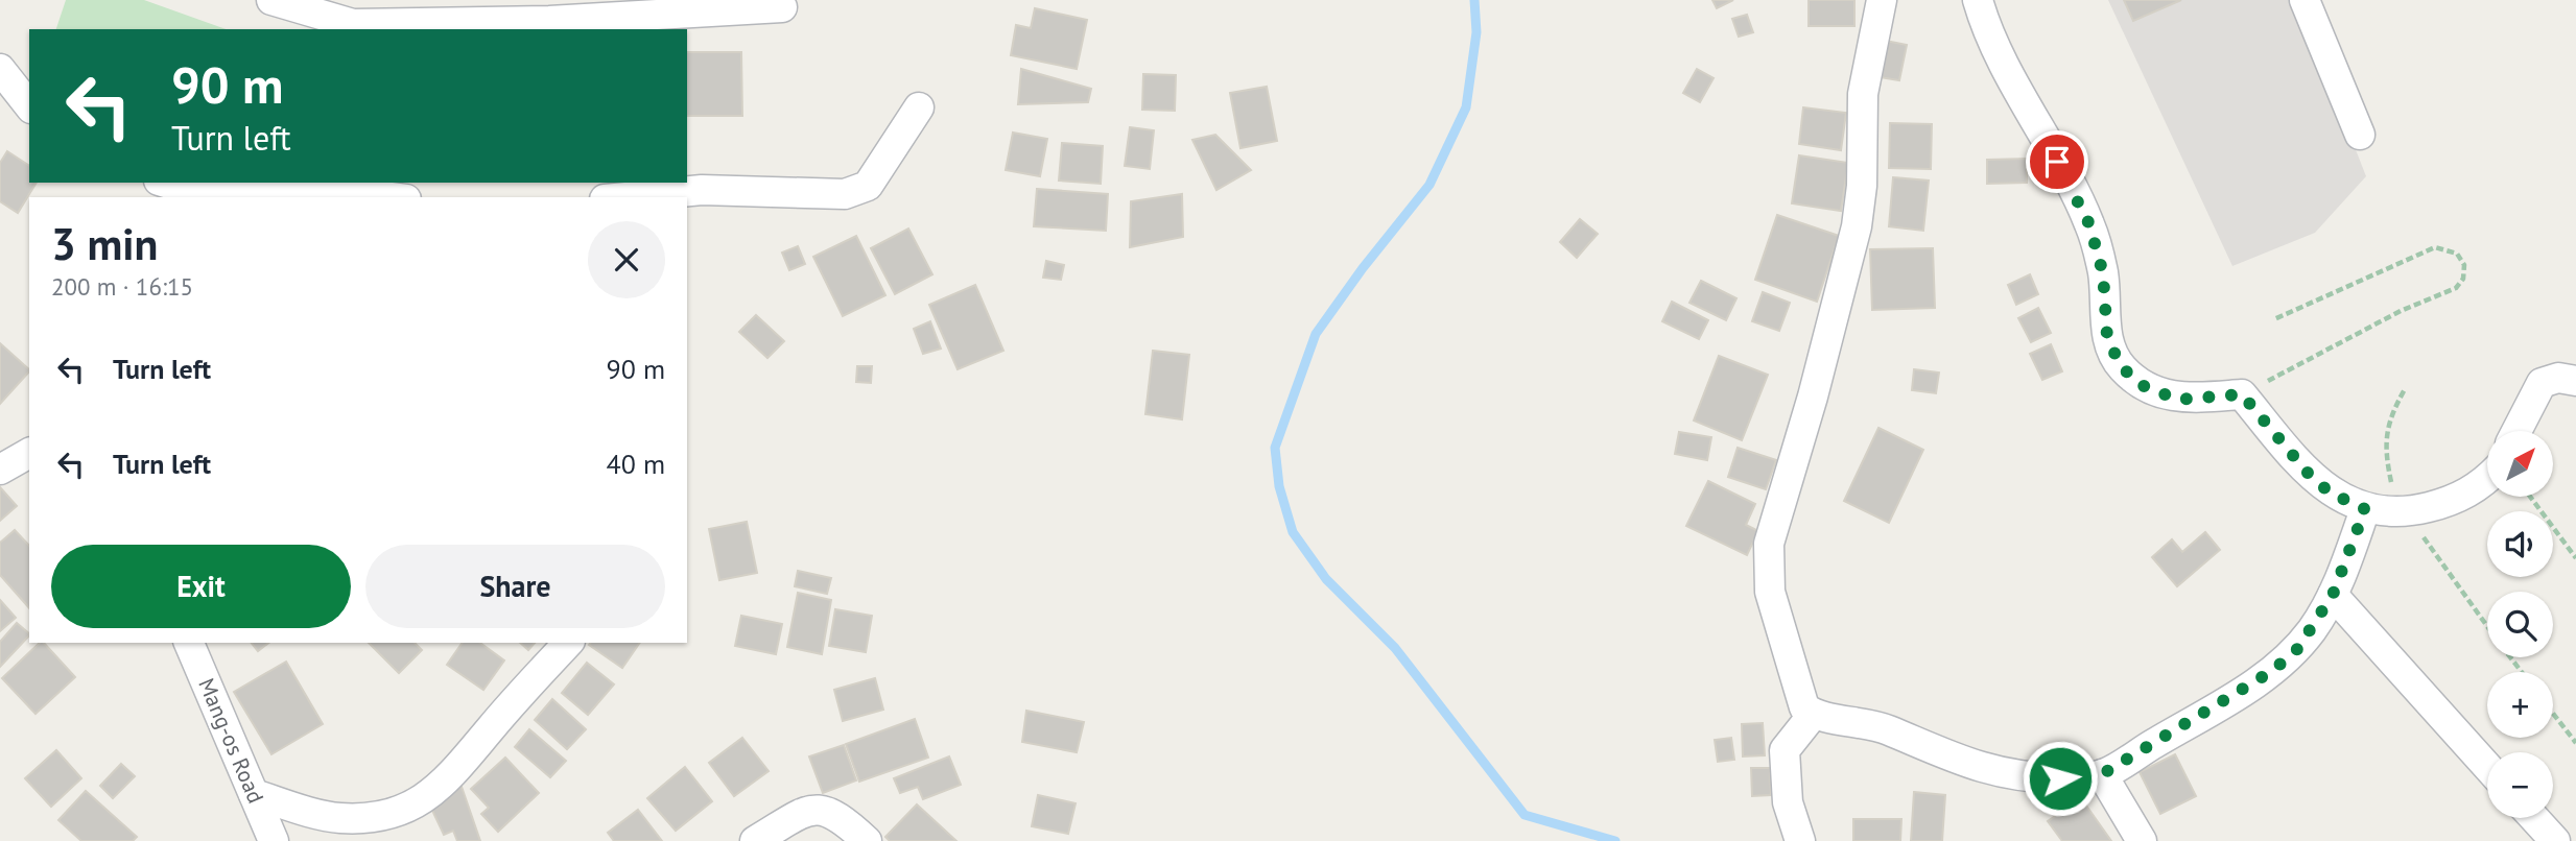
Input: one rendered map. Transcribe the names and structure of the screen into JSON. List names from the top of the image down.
{
  "streets": {
    "street": ["Mang-os Road"]
  },
  "north": "top right",
  "page": {
    "turn": ["90 m", "Turn left"],
    "heading": ["3 min", "200 m · 16:15"],
    "list": [
      {
        "name": "Turn left",
        "value": "90 m"
      },
      {
        "name": "Turn left",
        "value": "40 m"
      }
    ],
    "map_buttons": ["+", "−"],
    "buttons": ["Exit", "Share"]
  }
}
